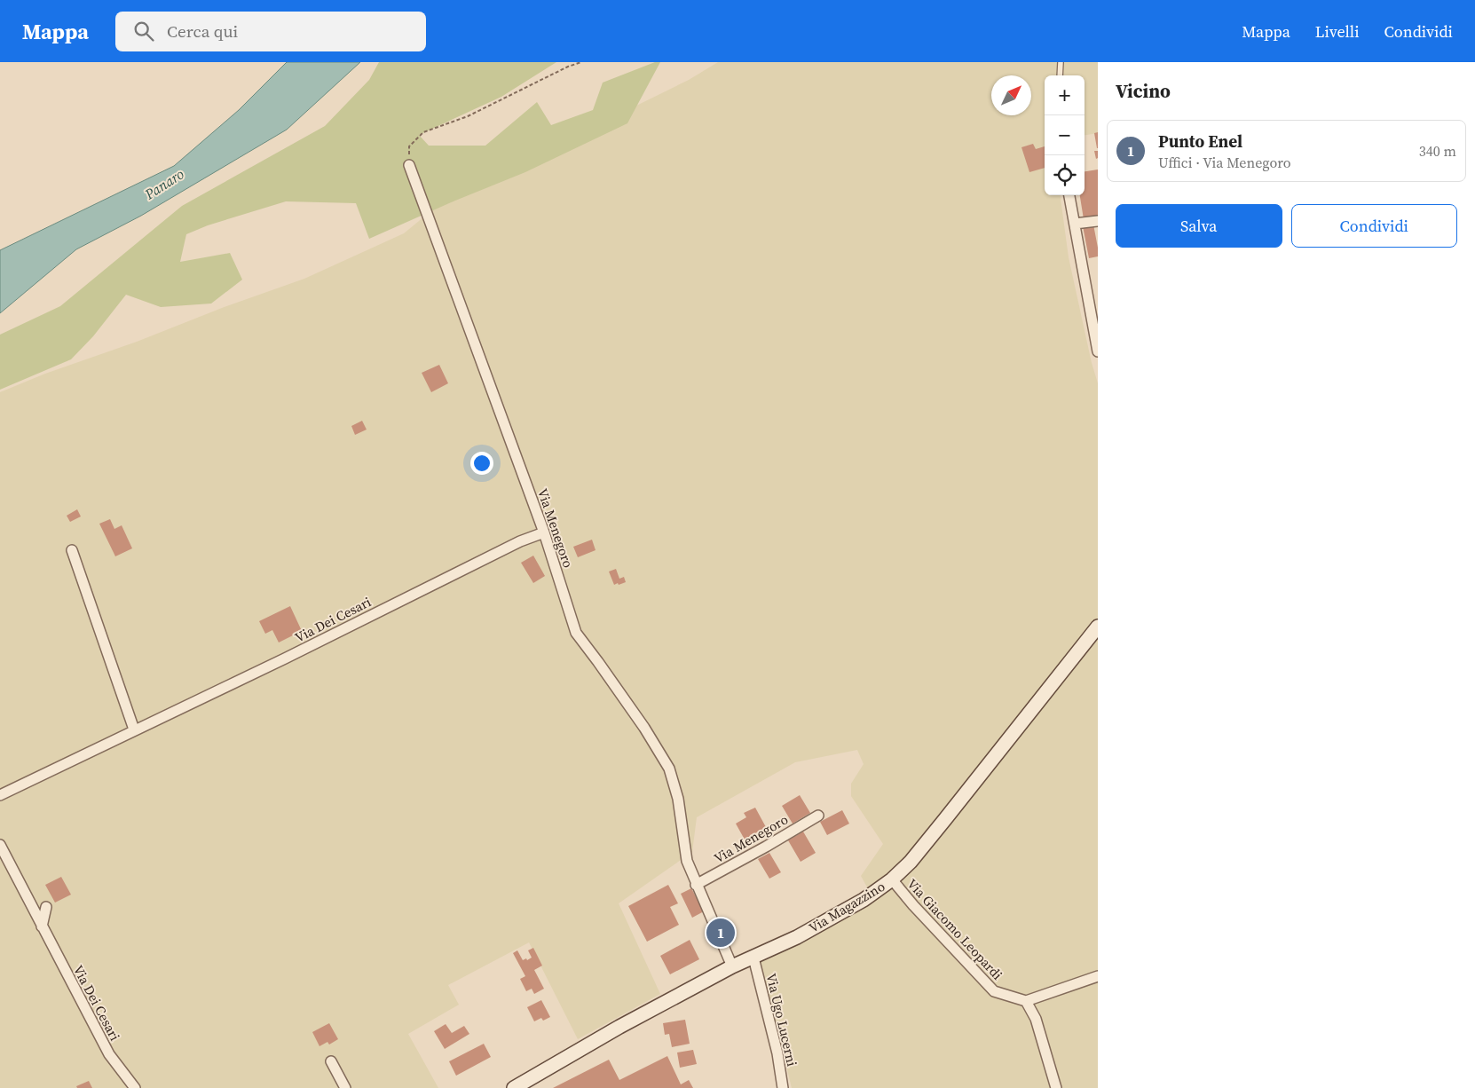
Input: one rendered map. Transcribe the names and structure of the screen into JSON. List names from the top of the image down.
{
  "streets": {
    "main road": ["Via Magazzino"],
    "street": [
      "Via Menegoro",
      "Via Dei Cesari",
      "Via Giacomo Leopardi",
      "Via Ugo Lucerni"
    ]
  },
  "crossings": [
    ["Via Menegoro", "Via Dei Cesari"],
    ["Via Menegoro", "Via Magazzino"],
    ["Via Magazzino", "Via Giacomo Leopardi"],
    ["Via Magazzino", "Via Ugo Lucerni"]
  ],
  "water": ["Panaro"],
  "north": "top right",
  "page": {
    "header": "Mappa",
    "search": "Cerca qui",
    "nav": ["Mappa", "Livelli", "Condividi"],
    "heading": "Vicino",
    "map_buttons": ["+", "−"],
    "list": [
      {
        "mark": "1",
        "name": "Punto Enel",
        "note": "Uffici · Via Menegoro",
        "value": "340 m"
      }
    ],
    "buttons": ["Salva", "Condividi"],
    "pins": "1"
  }
}
